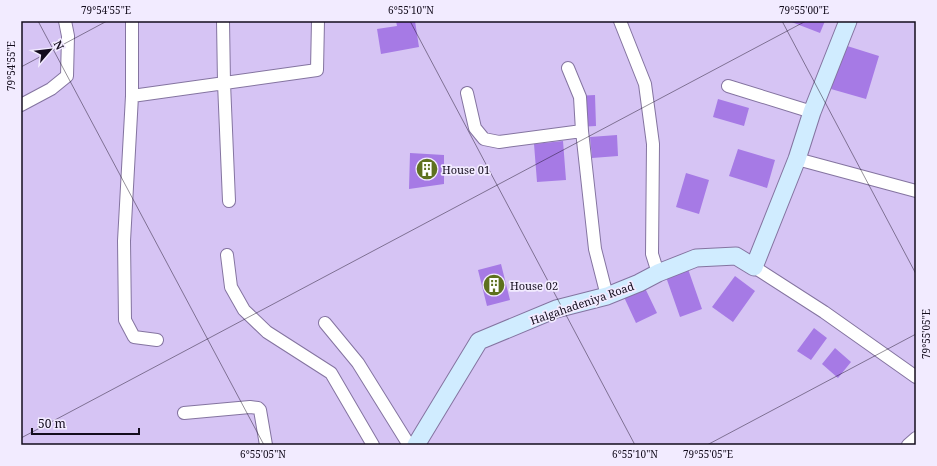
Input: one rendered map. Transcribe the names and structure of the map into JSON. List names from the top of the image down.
{
  "streets": {
    "street": ["Halgahadeniya Road"]
  },
  "places": {
    "building": ["House 01", "House 02"]
  },
  "scale_bar": "50 m",
  "north": "top right",
  "coordinates": [
    "79°54'55\"E",
    "6°55'10\"N",
    "79°55'00\"E",
    "79°55'05\"E",
    "6°55'05\"N"
  ]
}
